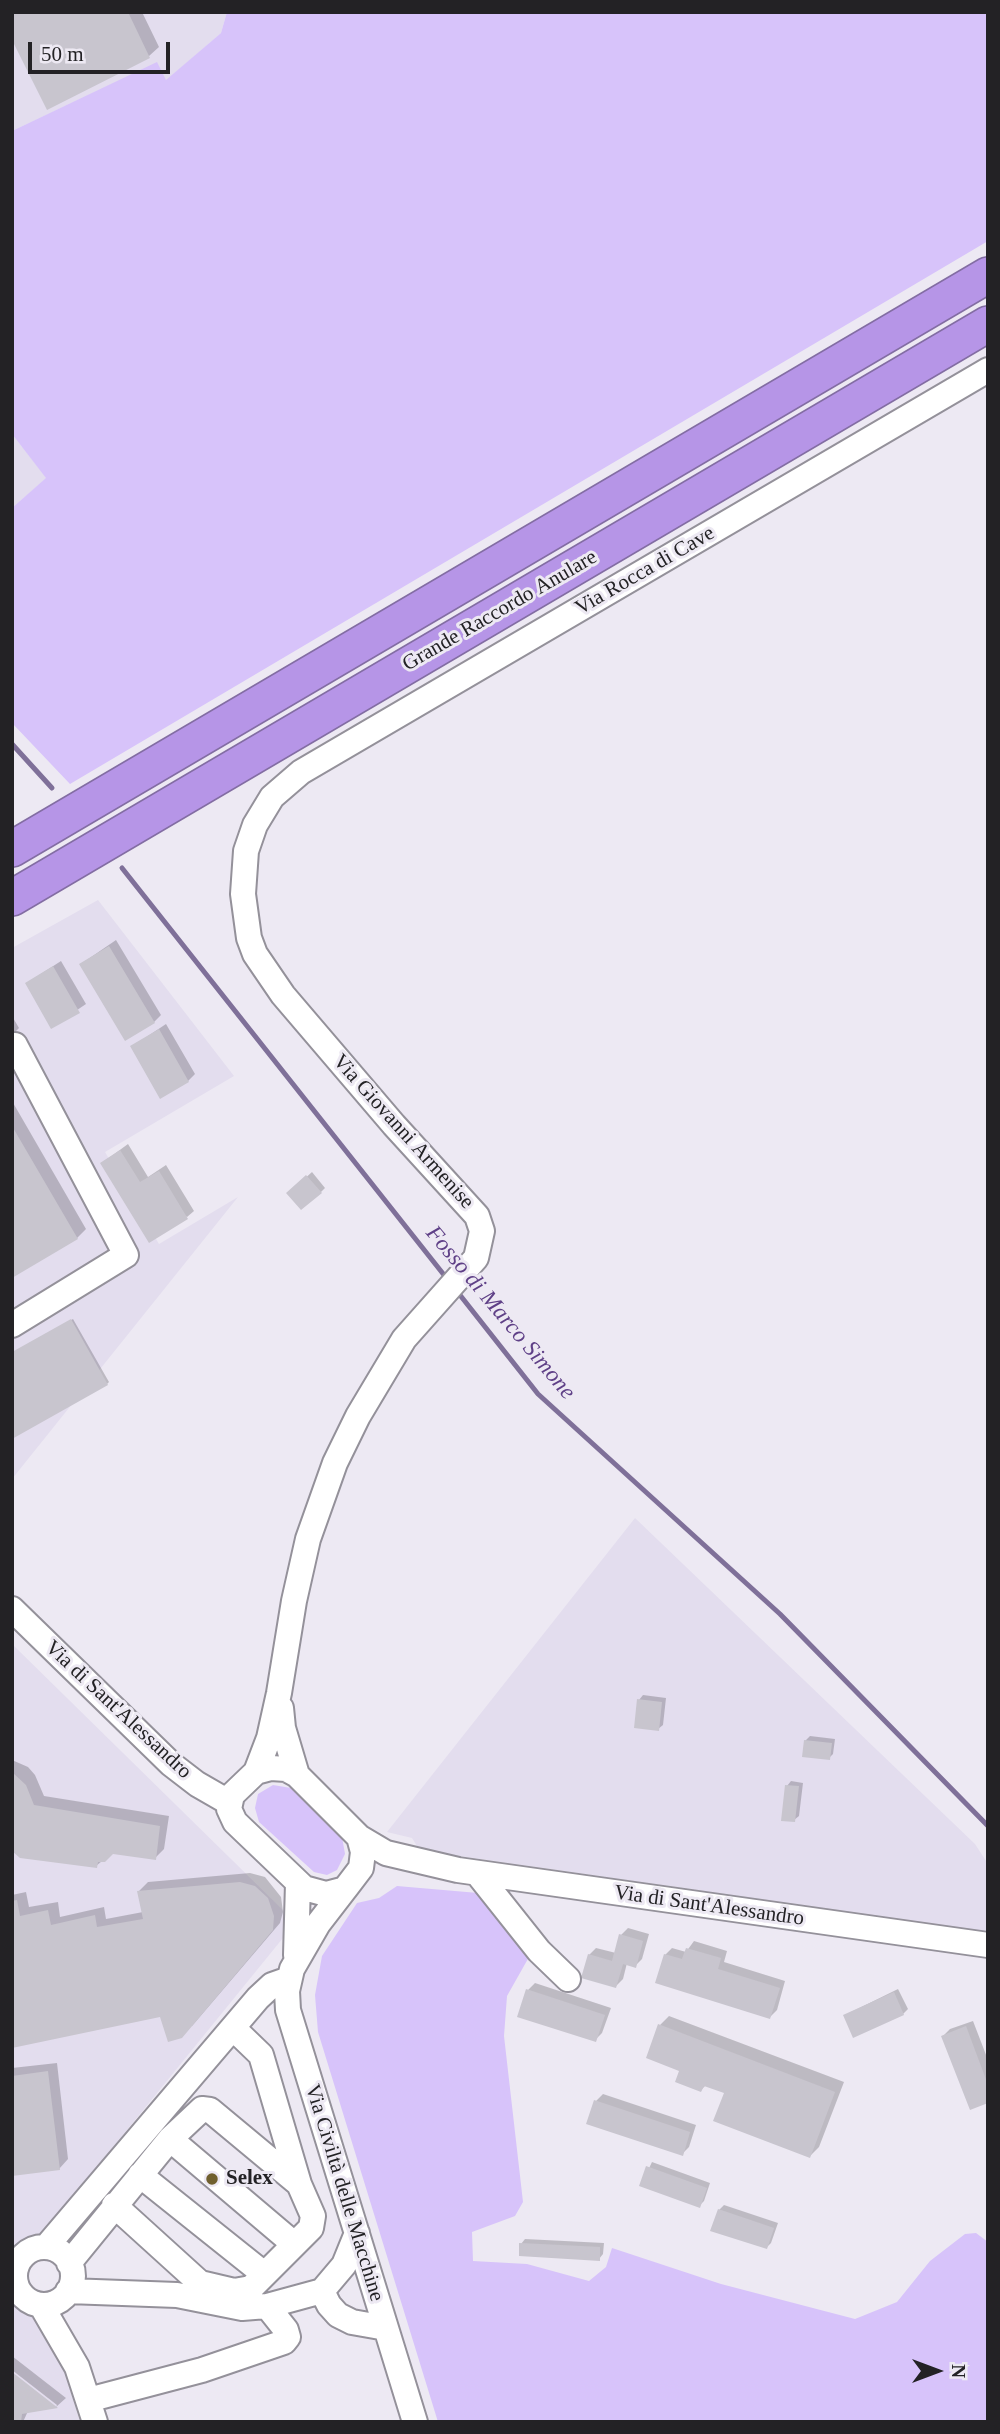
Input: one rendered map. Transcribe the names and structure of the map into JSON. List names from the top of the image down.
{
  "streets": {
    "highway": ["Grande Raccordo Anulare"],
    "street": [
      "Via Rocca di Cave",
      "Via Giovanni Armenise",
      "Via di Sant'Alessandro",
      "Via Civiltà delle Macchine"
    ]
  },
  "crossings": [
    ["Via Rocca di Cave", "Via Giovanni Armenise"],
    ["Via Giovanni Armenise", "Via di Sant'Alessandro"],
    ["Via di Sant'Alessandro", "Via Civiltà delle Macchine"]
  ],
  "water": ["Fosso di Marco Simone"],
  "places": ["Selex"],
  "scale_bar": "50 m",
  "north": "right"
}
